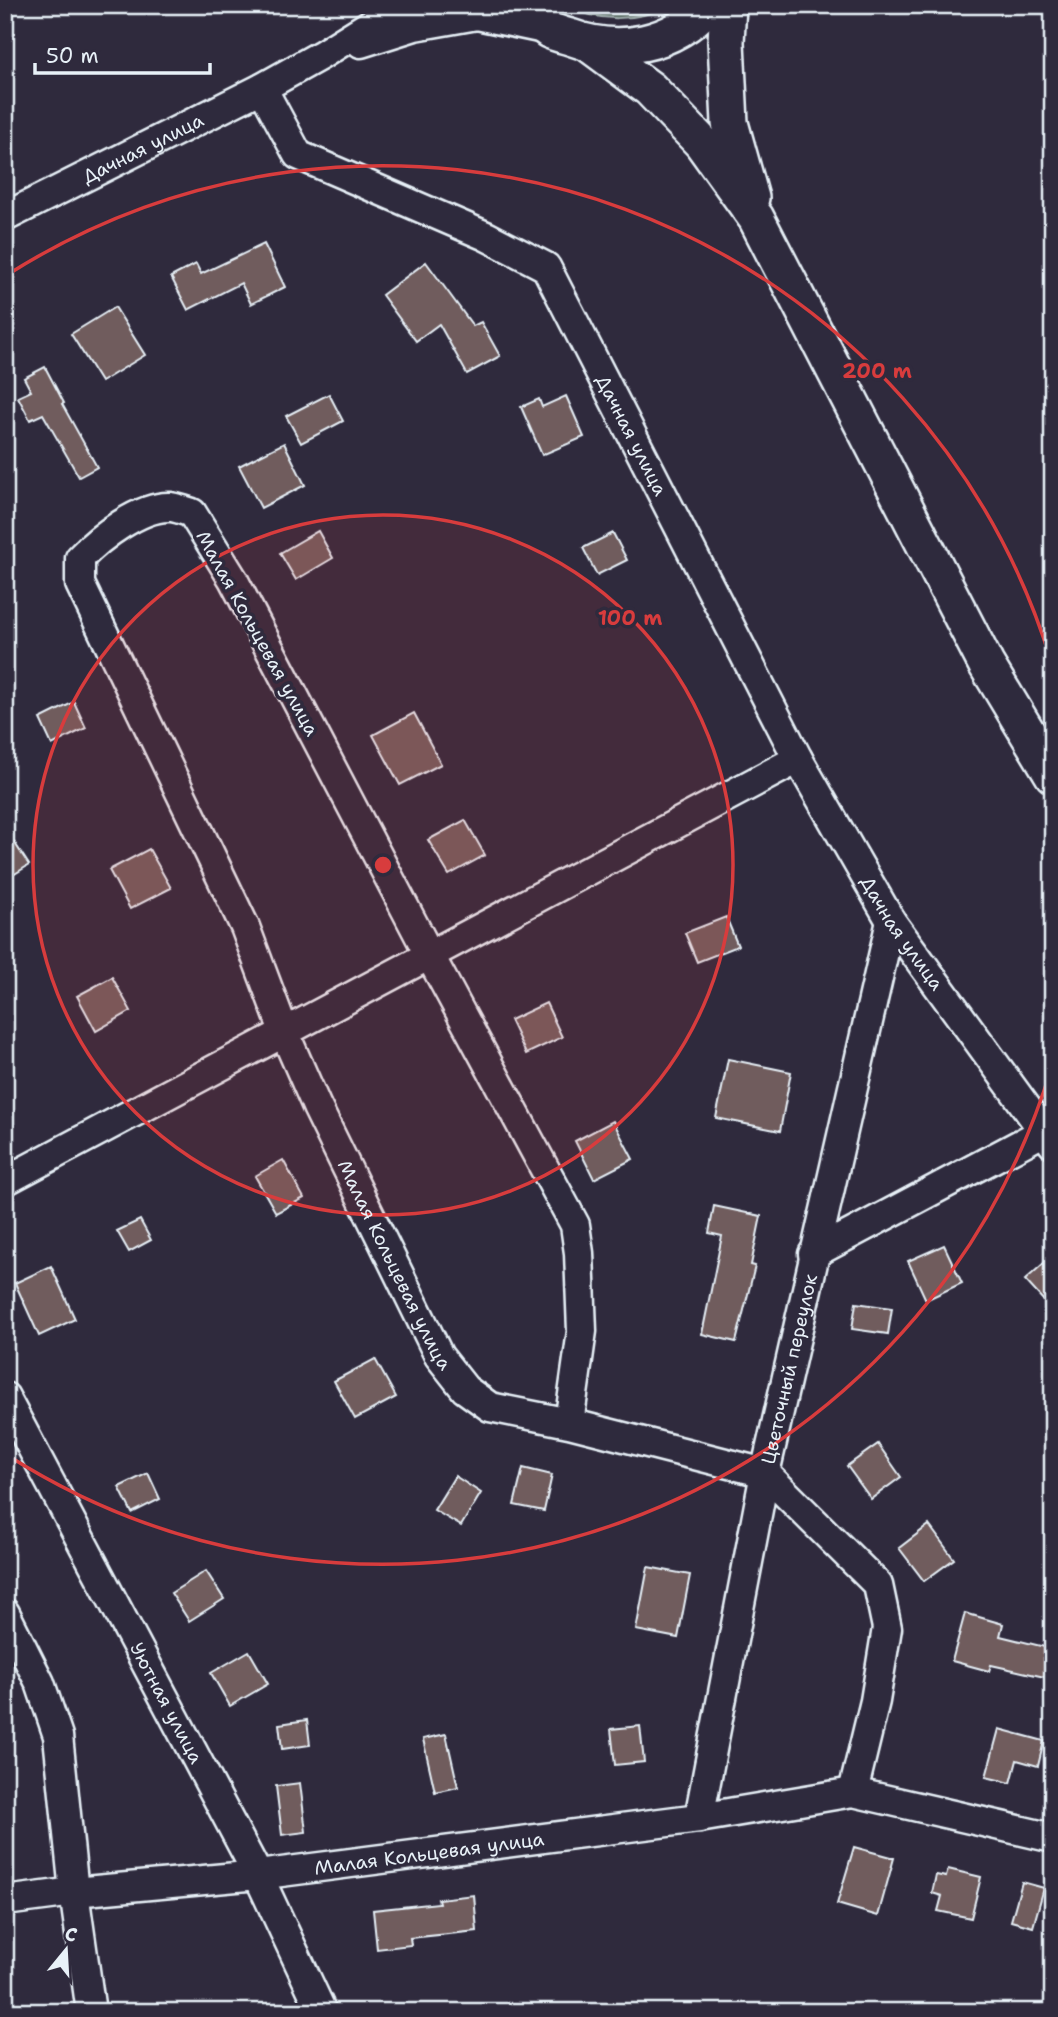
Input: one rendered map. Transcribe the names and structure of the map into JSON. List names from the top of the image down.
{
  "streets": {
    "street": [
      "Дачная улица",
      "Малая Кольцевая улица",
      "Цветочный переулок",
      "Уютная улица"
    ]
  },
  "crossings": [
    ["Дачная улица", "Цветочный переулок"],
    ["Малая Кольцевая улица", "Цветочный переулок"],
    ["Малая Кольцевая улица", "Уютная улица"]
  ],
  "scale_bar": "50 m",
  "north": "top",
  "rings": ["200 m", "100 m"]
}
